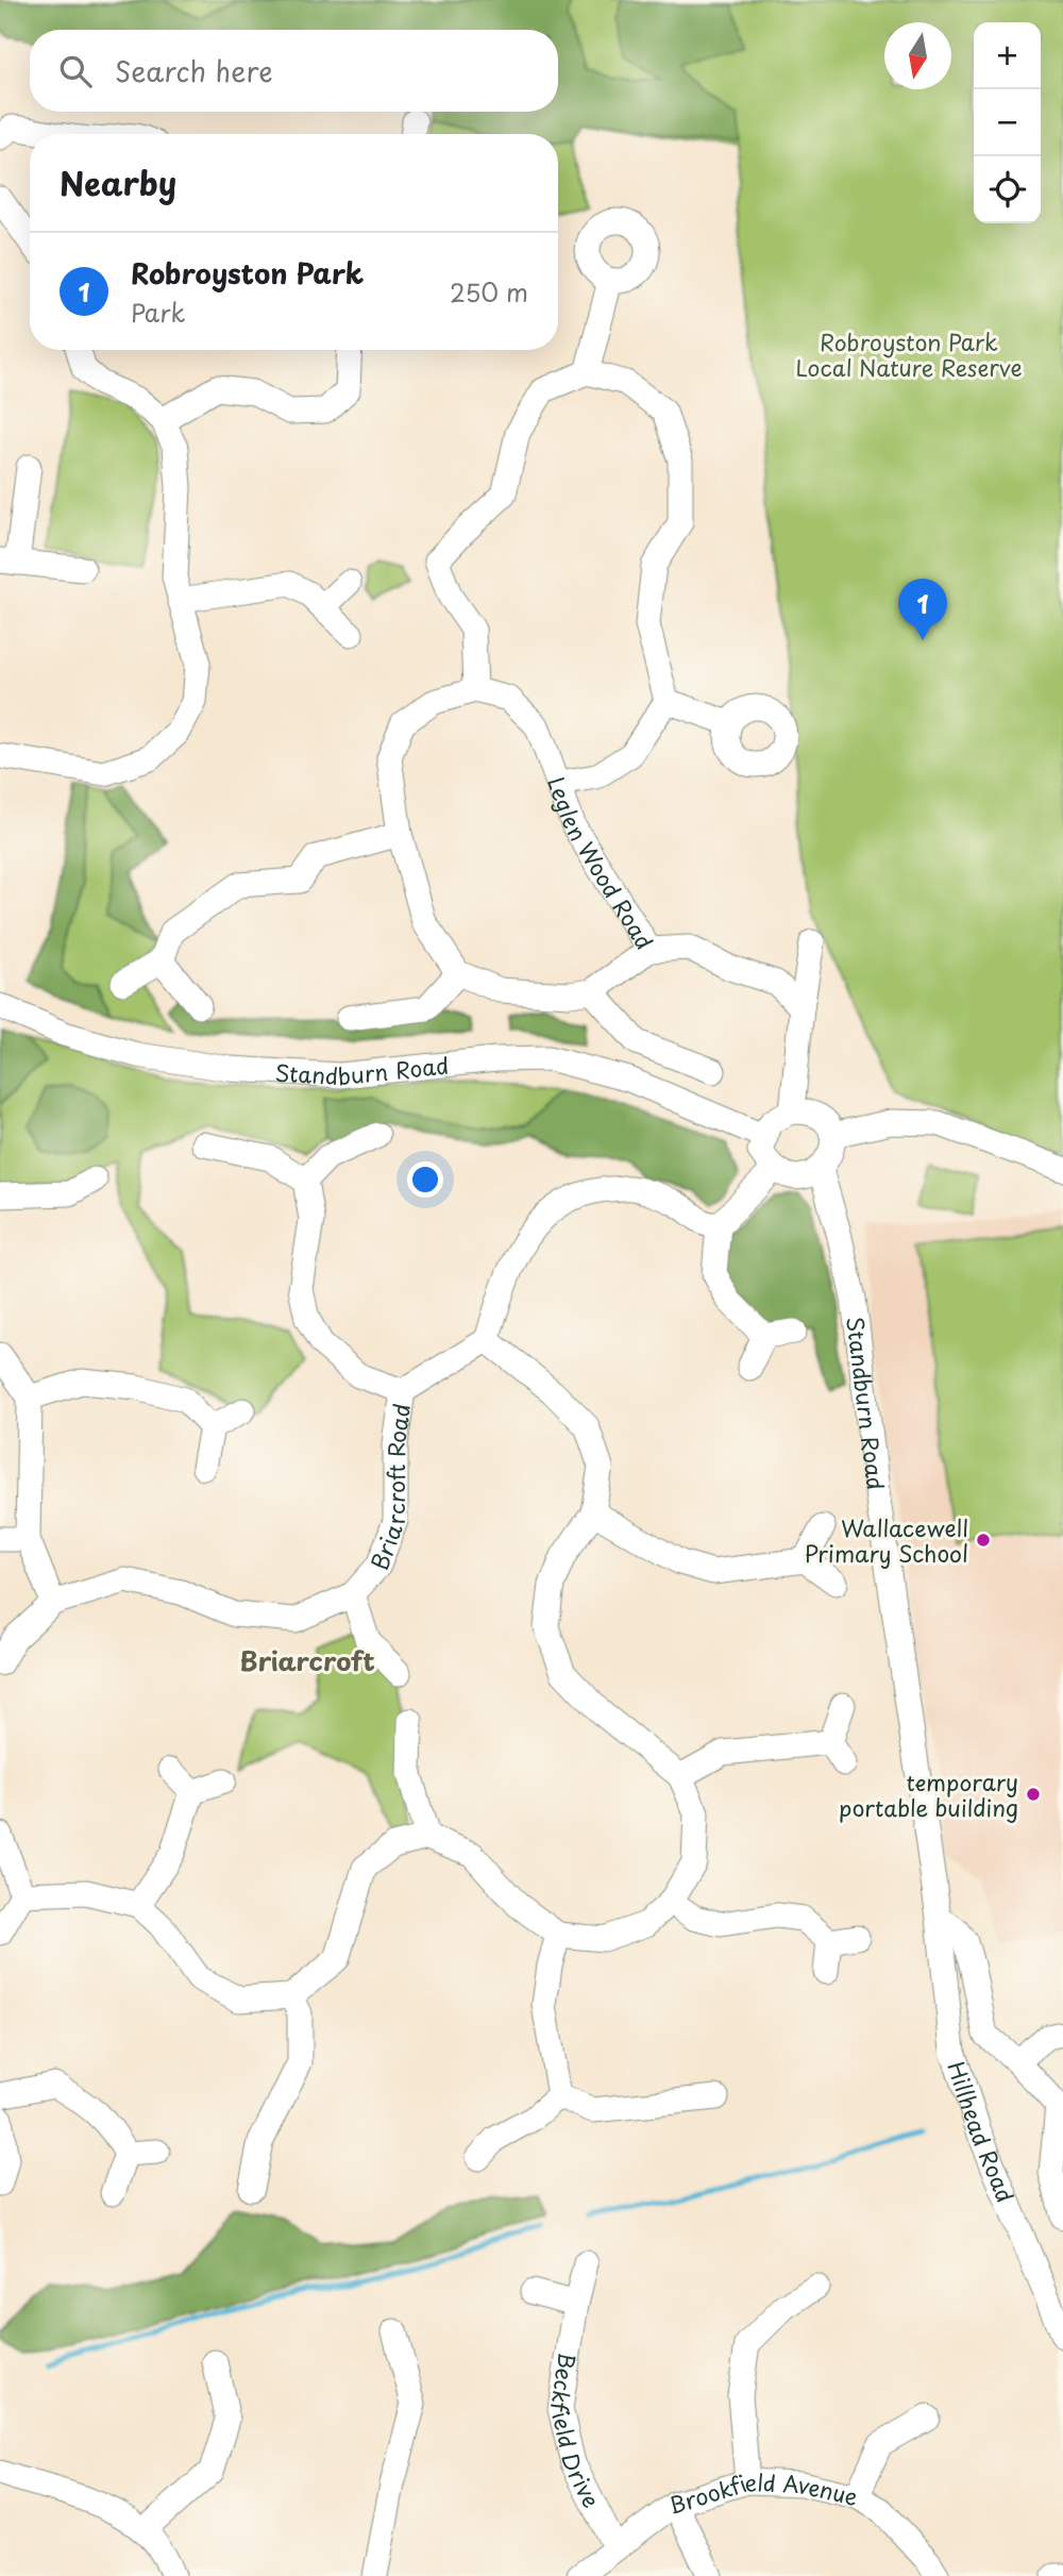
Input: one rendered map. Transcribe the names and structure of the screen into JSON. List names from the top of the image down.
{
  "streets": {
    "street": [
      "Leglen Wood Road",
      "Standburn Road",
      "Briarcroft Road",
      "Hillhead Road",
      "Beckfield Drive",
      "Brookfield Avenue"
    ]
  },
  "crossings": [
    ["Standburn Road", "Hillhead Road"],
    ["Beckfield Drive", "Brookfield Avenue"]
  ],
  "districts": ["Briarcroft"],
  "parks": ["Robroyston Park Local Nature Reserve"],
  "places": ["Wallacewell Primary School", "temporary portable building"],
  "north": "bottom",
  "page": {
    "map_buttons": ["+", "−"],
    "search": "Search here",
    "heading": "Nearby",
    "list": [
      {
        "mark": "1",
        "name": "Robroyston Park",
        "note": "Park",
        "value": "250 m"
      }
    ],
    "pins": "1"
  }
}
